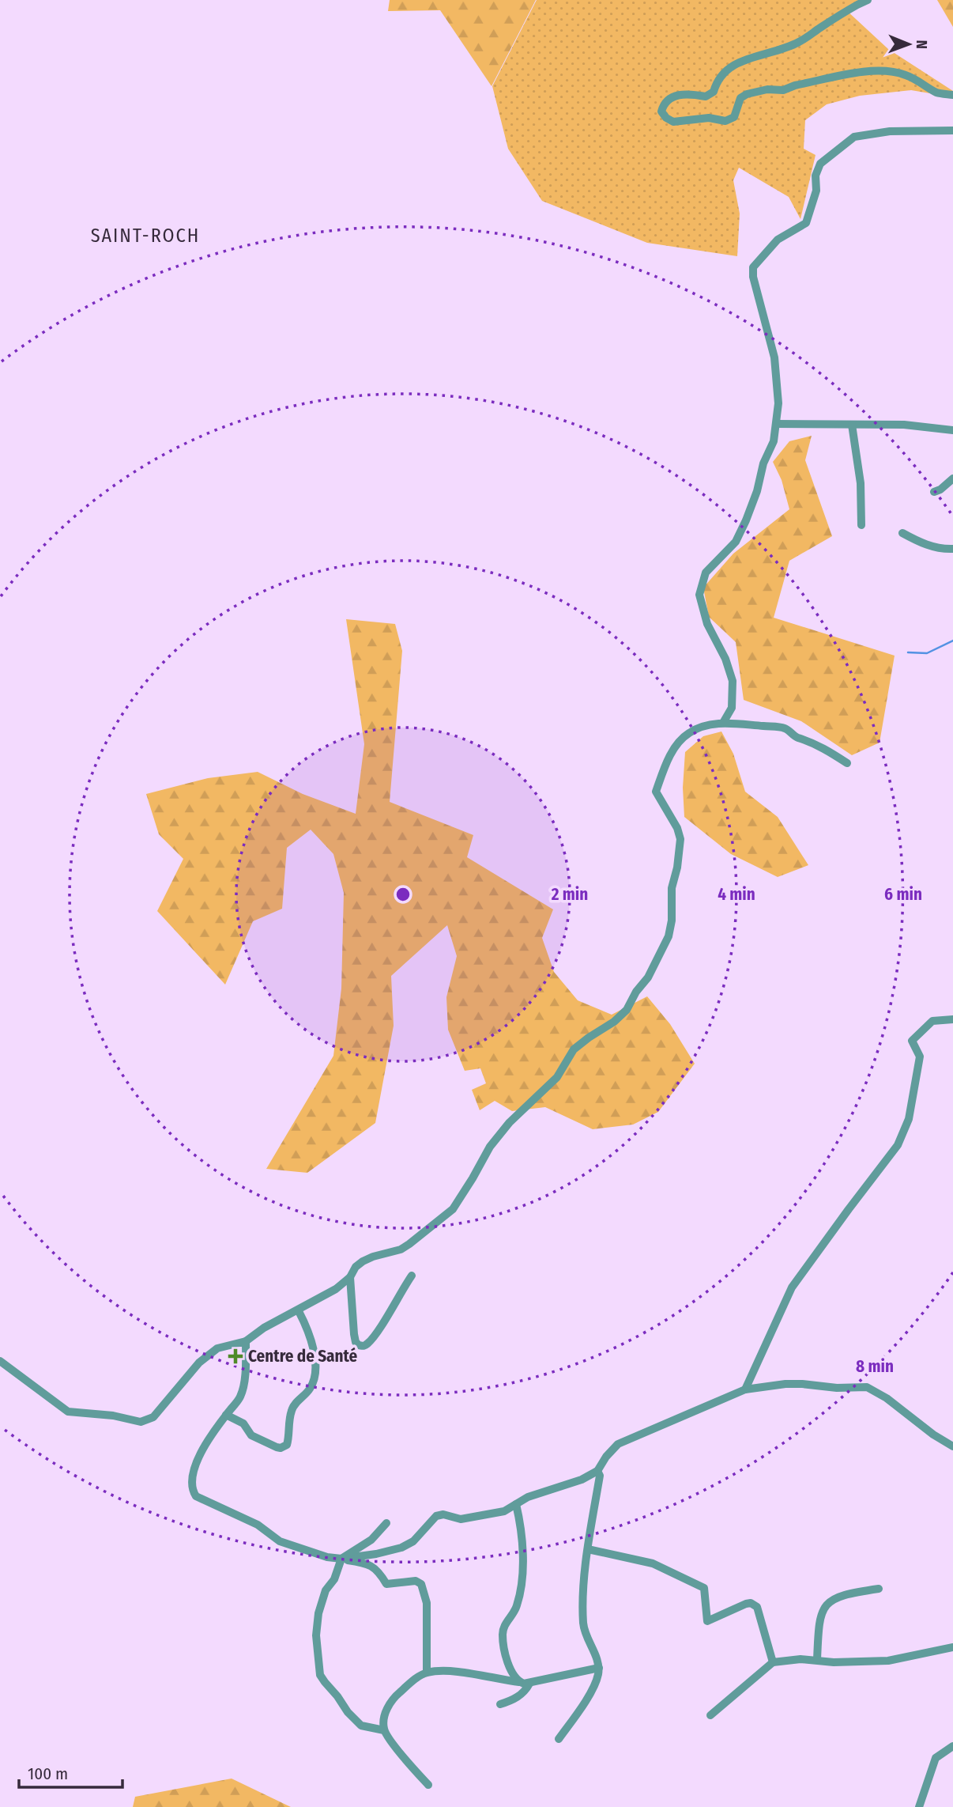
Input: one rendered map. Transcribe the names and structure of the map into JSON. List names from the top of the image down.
{
  "districts": ["SAINT-ROCH"],
  "places": {
    "health": ["Centre de Santé"]
  },
  "scale_bar": "100 m",
  "north": "right",
  "rings": [
    "2 min",
    "4 min",
    "6 min",
    "8 min"
  ]
}
